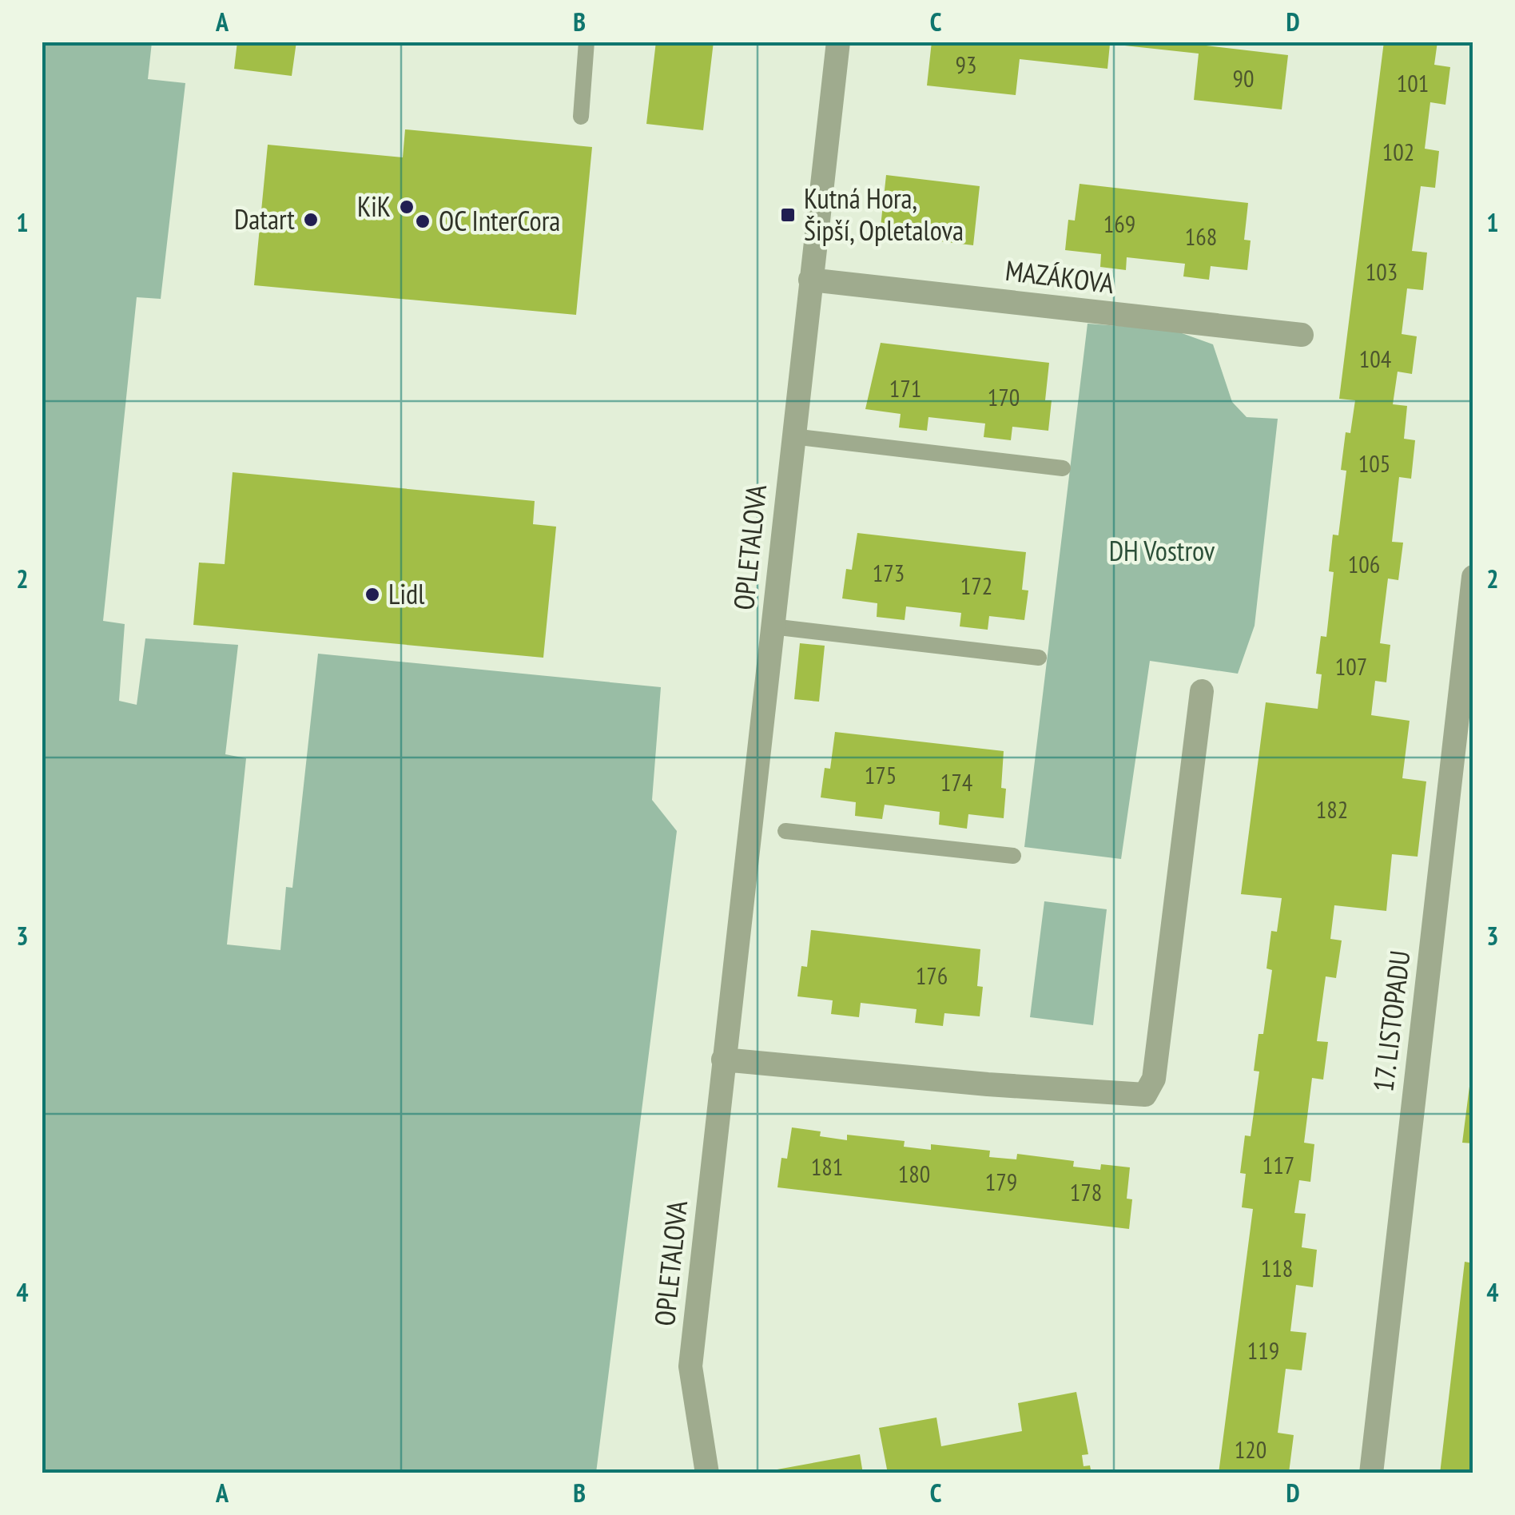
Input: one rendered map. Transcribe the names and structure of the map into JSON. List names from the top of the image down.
{
  "streets": {
    "street": ["MAZÁKOVA", "OPLETALOVA", "17. LISTOPADU"]
  },
  "crossings": [
    ["MAZÁKOVA", "OPLETALOVA"]
  ],
  "parks": ["DH Vostrov"],
  "places": {
    "other": [
      "KiK",
      "Datart",
      "OC InterCora",
      "Lidl"
    ],
    "transit": ["Kutná Hora, Šipší, Opletalova"]
  },
  "house_numbers": [
    "93",
    "90",
    "101",
    "102",
    "169",
    "168",
    "103",
    "104",
    "171",
    "170",
    "105",
    "106",
    "173",
    "172",
    "107",
    "175",
    "174",
    "182",
    "176",
    "117",
    "181",
    "180",
    "179",
    "178",
    "118",
    "119",
    "120"
  ],
  "grid": {
    "columns": [
      "A",
      "B",
      "C",
      "D"
    ],
    "rows": [
      "1",
      "2",
      "3",
      "4"
    ]
  }
}
